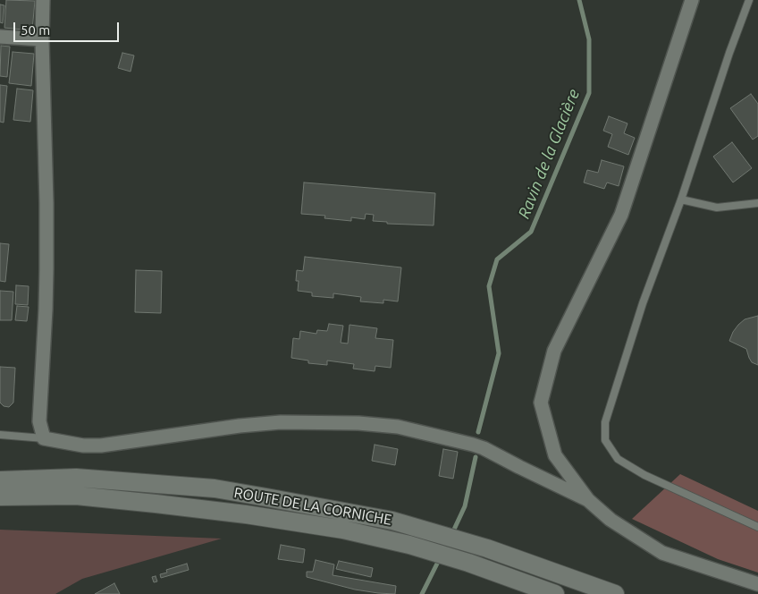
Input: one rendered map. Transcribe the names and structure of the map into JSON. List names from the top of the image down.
{
  "streets": {
    "main road": ["ROUTE DE LA CORNICHE"]
  },
  "water": ["Ravin de la Glacière"],
  "scale_bar": "50 m"
}
